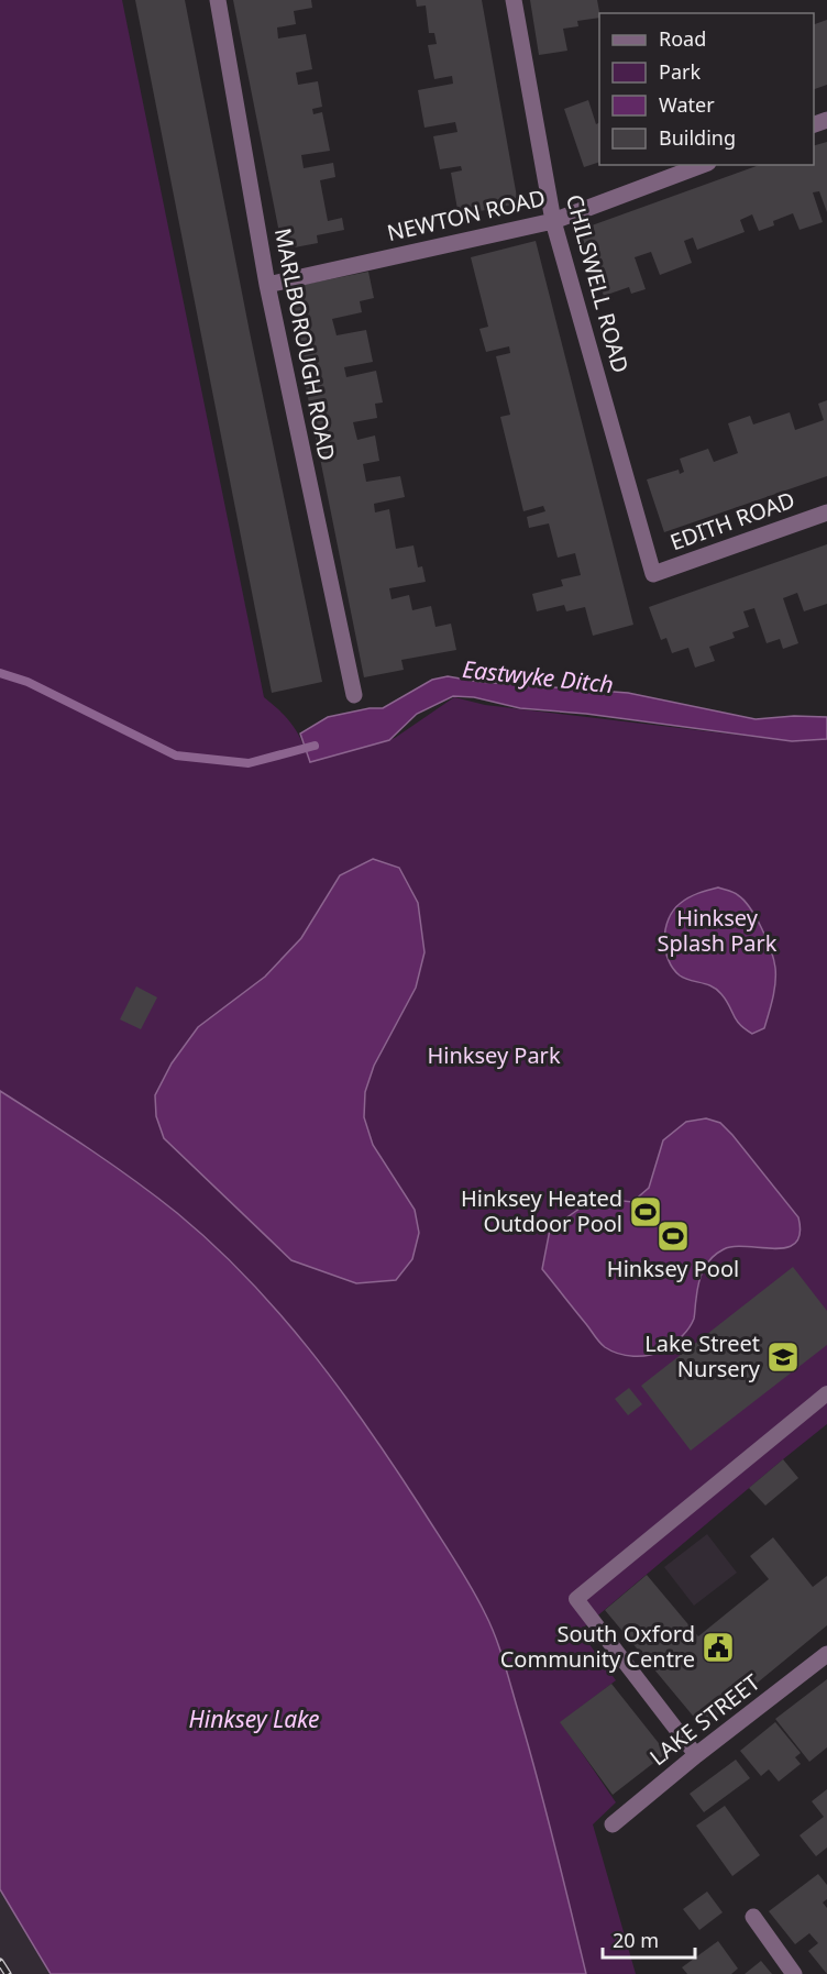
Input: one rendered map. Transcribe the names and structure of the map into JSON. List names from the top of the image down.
{
  "streets": {
    "street": [
      "NEWTON ROAD",
      "CHILSWELL ROAD",
      "MARLBOROUGH ROAD",
      "EDITH ROAD",
      "LAKE STREET"
    ]
  },
  "crossings": [
    ["NEWTON ROAD", "CHILSWELL ROAD"],
    ["NEWTON ROAD", "MARLBOROUGH ROAD"],
    ["CHILSWELL ROAD", "EDITH ROAD"]
  ],
  "water": ["Eastwyke Ditch", "Hinksey Lake"],
  "parks": ["Hinksey Splash Park", "Hinksey Park"],
  "places": {
    "sports": ["Hinksey Heated Outdoor Pool", "Hinksey Pool"],
    "school or university": ["Lake Street Nursery"],
    "public building": ["South Oxford Community Centre"]
  },
  "legend": [
    "Road",
    "Park",
    "Water",
    "Building"
  ],
  "scale_bar": "20 m"
}
